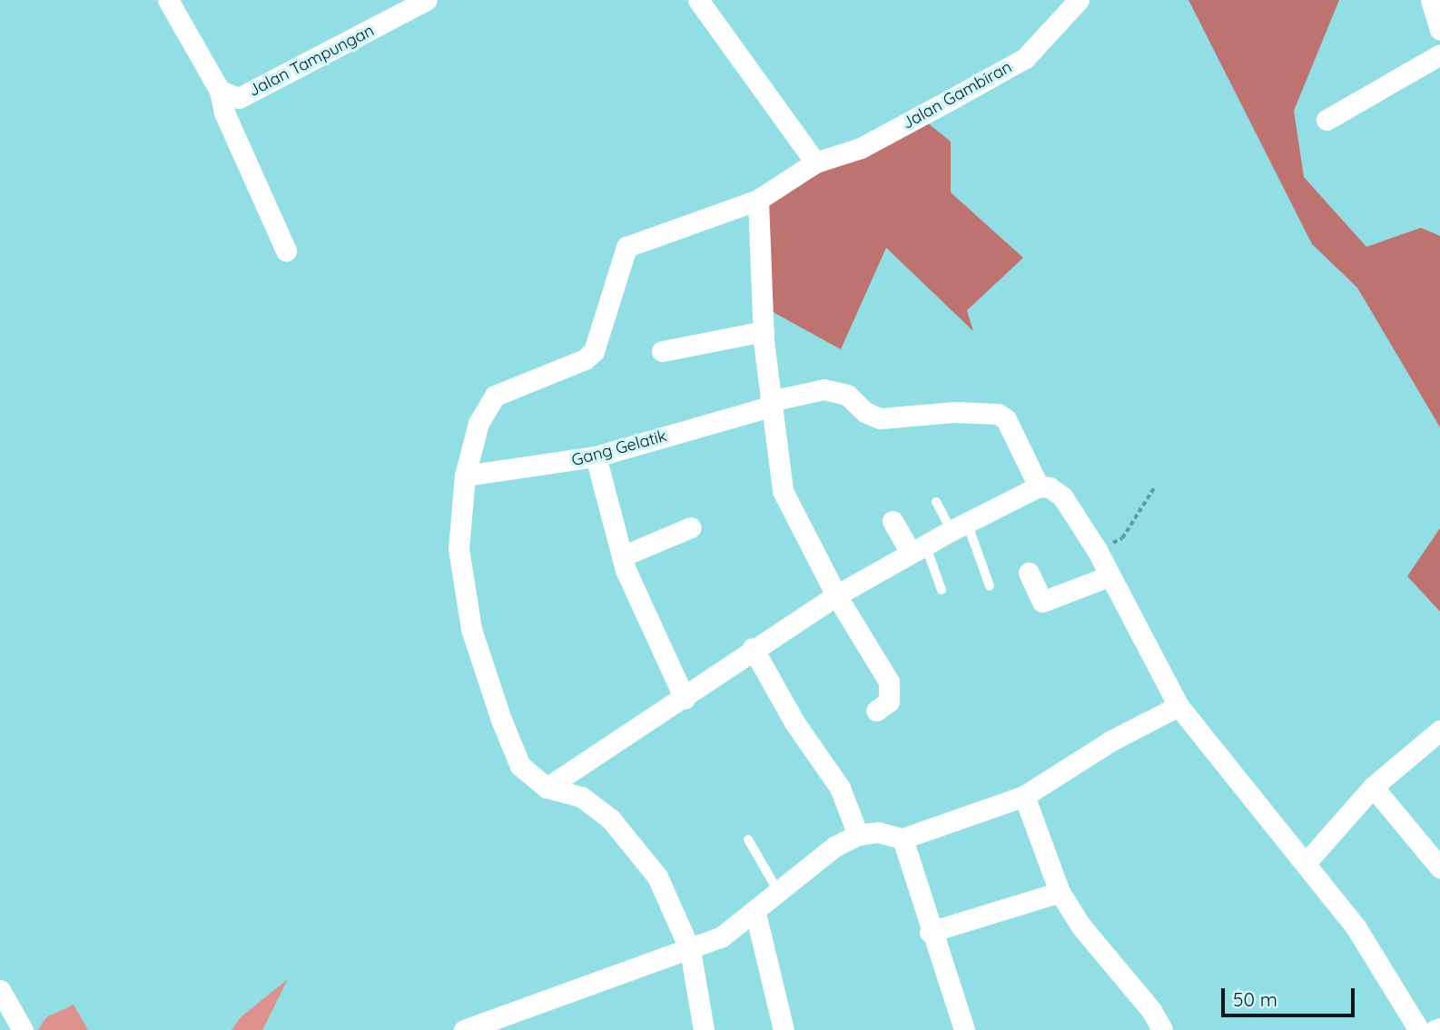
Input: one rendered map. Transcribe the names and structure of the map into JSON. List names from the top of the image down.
{
  "streets": {
    "street": ["Jalan Tampungan", "Jalan Gambiran", "Gang Gelatik"]
  },
  "crossings": [
    ["Jalan Gambiran", "Gang Gelatik"]
  ],
  "scale_bar": "50 m"
}
